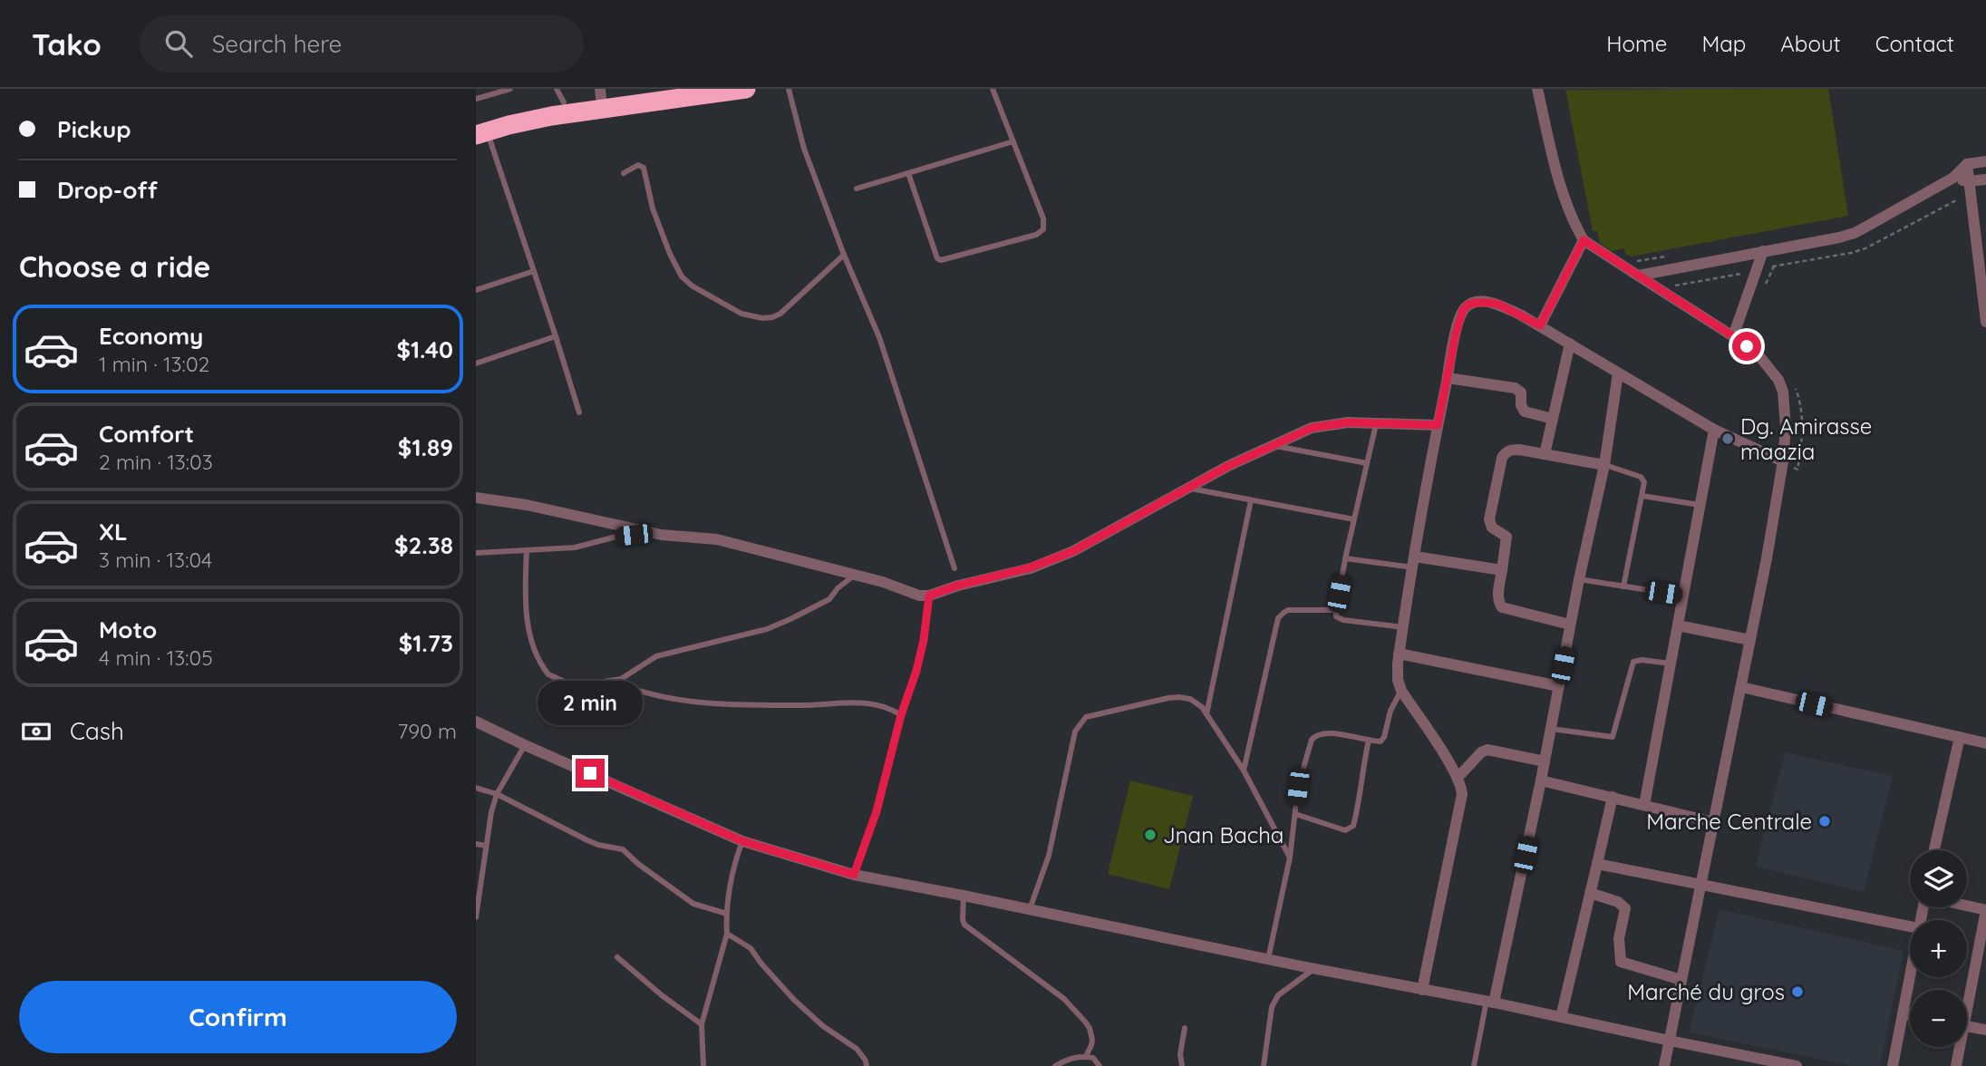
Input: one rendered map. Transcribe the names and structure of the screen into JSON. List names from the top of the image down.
{
  "places": [
    "Dg. Amirasse maazia",
    "Marche Centrale",
    "Jnan Bacha",
    "Marché du gros"
  ],
  "page": {
    "header": "Tako",
    "search": "Search here",
    "nav": [
      "Home",
      "Map",
      "About",
      "Contact"
    ],
    "banner": ["Pickup", "Drop-off"],
    "heading": "Choose a ride",
    "list": [
      {
        "name": "Economy",
        "note": "1 min · 13:02",
        "value": "$1.40"
      },
      {
        "name": "Comfort",
        "note": "2 min · 13:03",
        "value": "$1.89"
      },
      {
        "name": "XL",
        "note": "3 min · 13:04",
        "value": "$2.38"
      },
      {
        "name": "Moto",
        "note": "4 min · 13:05",
        "value": "$1.73"
      }
    ],
    "bubble": "2 min",
    "pay": ["Cash", "790 m"],
    "map_buttons": ["+", "−"],
    "buttons": "Confirm"
  }
}
